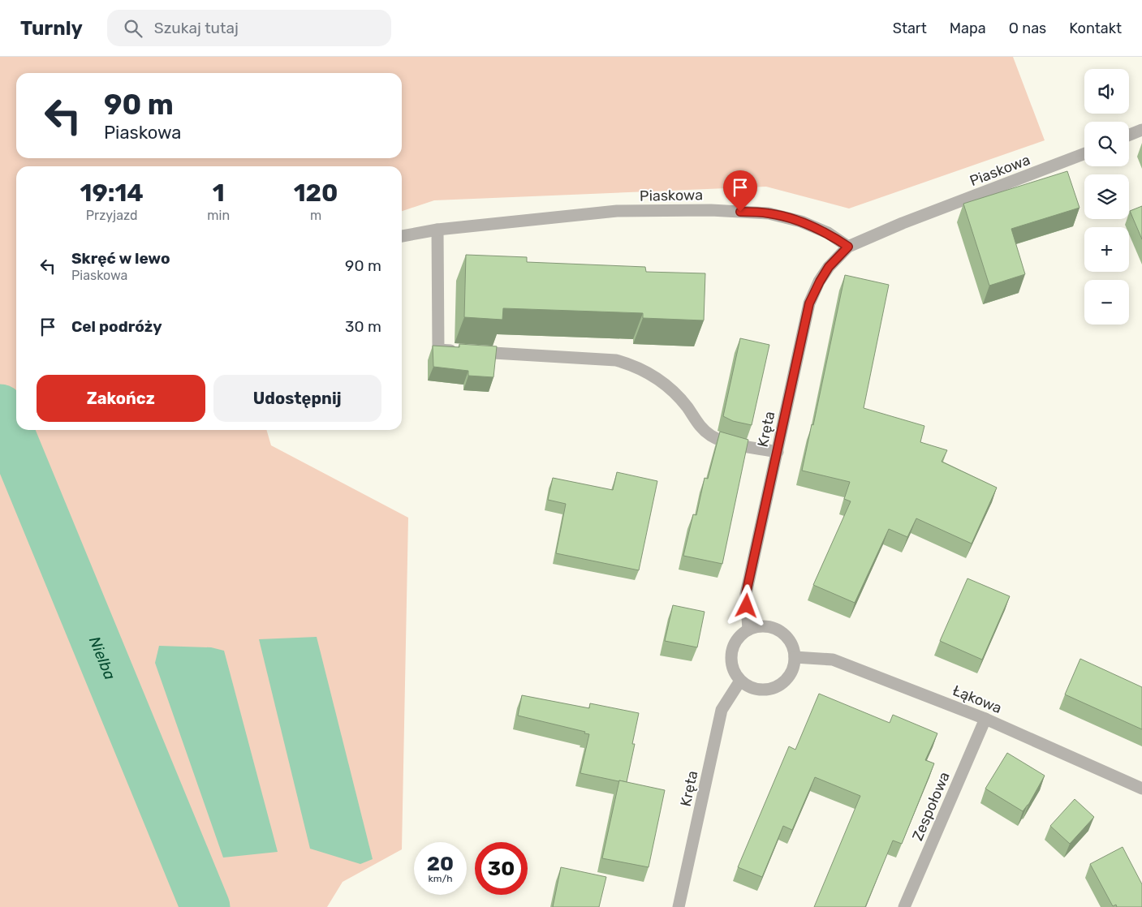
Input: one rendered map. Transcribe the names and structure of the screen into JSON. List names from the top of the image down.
{
  "streets": {
    "street": [
      "Piaskowa",
      "Kręta",
      "Łąkowa",
      "Zespołowa"
    ]
  },
  "crossings": [
    ["Piaskowa", "Kręta"],
    ["Kręta", "Łąkowa"],
    ["Łąkowa", "Zespołowa"]
  ],
  "water": ["Nielba"],
  "page": {
    "header": "Turnly",
    "search": "Szukaj tutaj",
    "nav": [
      "Start",
      "Mapa",
      "O nas",
      "Kontakt"
    ],
    "map_buttons": ["+", "−"],
    "turn": ["90 m", "Piaskowa"],
    "eta": [
      "19:14",
      "Przyjazd",
      "1",
      "min",
      "120",
      "m"
    ],
    "list": [
      {
        "name": "Skręć w lewo",
        "note": "Piaskowa",
        "value": "90 m"
      },
      {
        "name": "Cel podróży",
        "value": "30 m"
      }
    ],
    "buttons": ["Zakończ", "Udostępnij"],
    "speed": "20 km/h",
    "limit": "30"
  }
}
